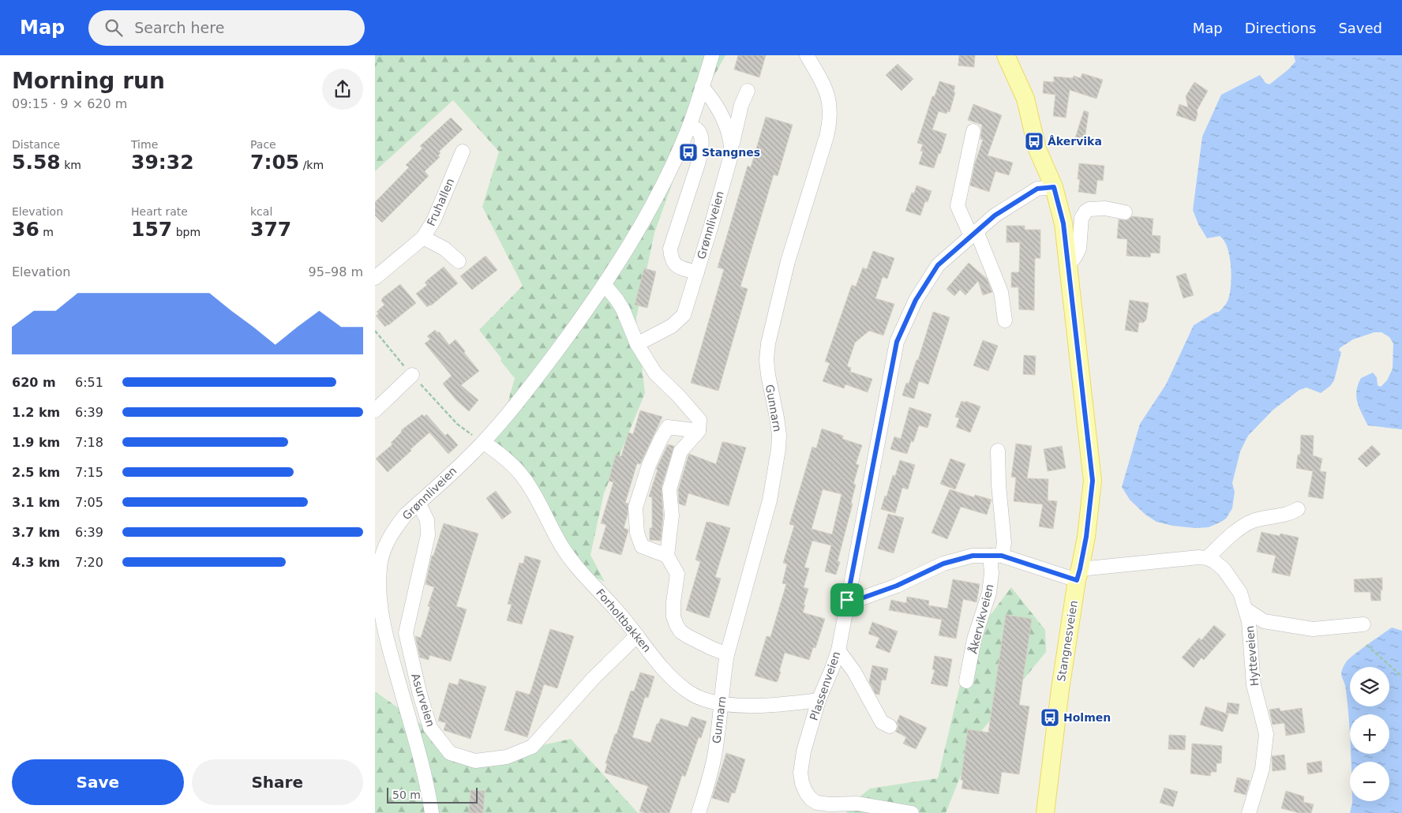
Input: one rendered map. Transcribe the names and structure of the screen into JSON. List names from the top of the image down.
{
  "streets": {
    "main road": ["Stangnesveien"],
    "street": [
      "Fruhallen",
      "Grønnliveien",
      "Gunnarn",
      "Åkervikveien",
      "Forholtbakken",
      "Hytteveien",
      "Plassenveien",
      "Asurveien"
    ]
  },
  "crossings": [
    ["Grønnliveien", "Forholtbakken"],
    ["Grønnliveien", "Asurveien"],
    ["Gunnarn", "Forholtbakken"],
    ["Forholtbakken", "Plassenveien"],
    ["Forholtbakken", "Asurveien"],
    ["Stangnesveien", "Plassenveien"]
  ],
  "places": {
    "bus stop": ["Åkervika", "Stangnes", "Holmen"]
  },
  "scale_bar": "50 m",
  "page": {
    "header": "Map",
    "search": "Search here",
    "nav": ["Map", "Directions", "Saved"],
    "heading": ["Morning run", "09:15 · 9 × 620 m"],
    "stats": [
      ["Distance", "5.58 km"],
      ["Time", "39:32"],
      ["Pace", "7:05 /km"],
      ["Elevation", "36 m"],
      ["Heart rate", "157 bpm"],
      ["kcal", "377"]
    ],
    "chart": ["Elevation", "95–98 m"],
    "list": [
      {
        "name": "620 m",
        "note": "6:51"
      },
      {
        "name": "1.2 km",
        "note": "6:39"
      },
      {
        "name": "1.9 km",
        "note": "7:18"
      },
      {
        "name": "2.5 km",
        "note": "7:15"
      },
      {
        "name": "3.1 km",
        "note": "7:05"
      },
      {
        "name": "3.7 km",
        "note": "6:39"
      },
      {
        "name": "4.3 km",
        "note": "7:20"
      }
    ],
    "map_buttons": ["+", "−"],
    "buttons": ["Save", "Share"],
    "scale": "50 m"
  }
}
